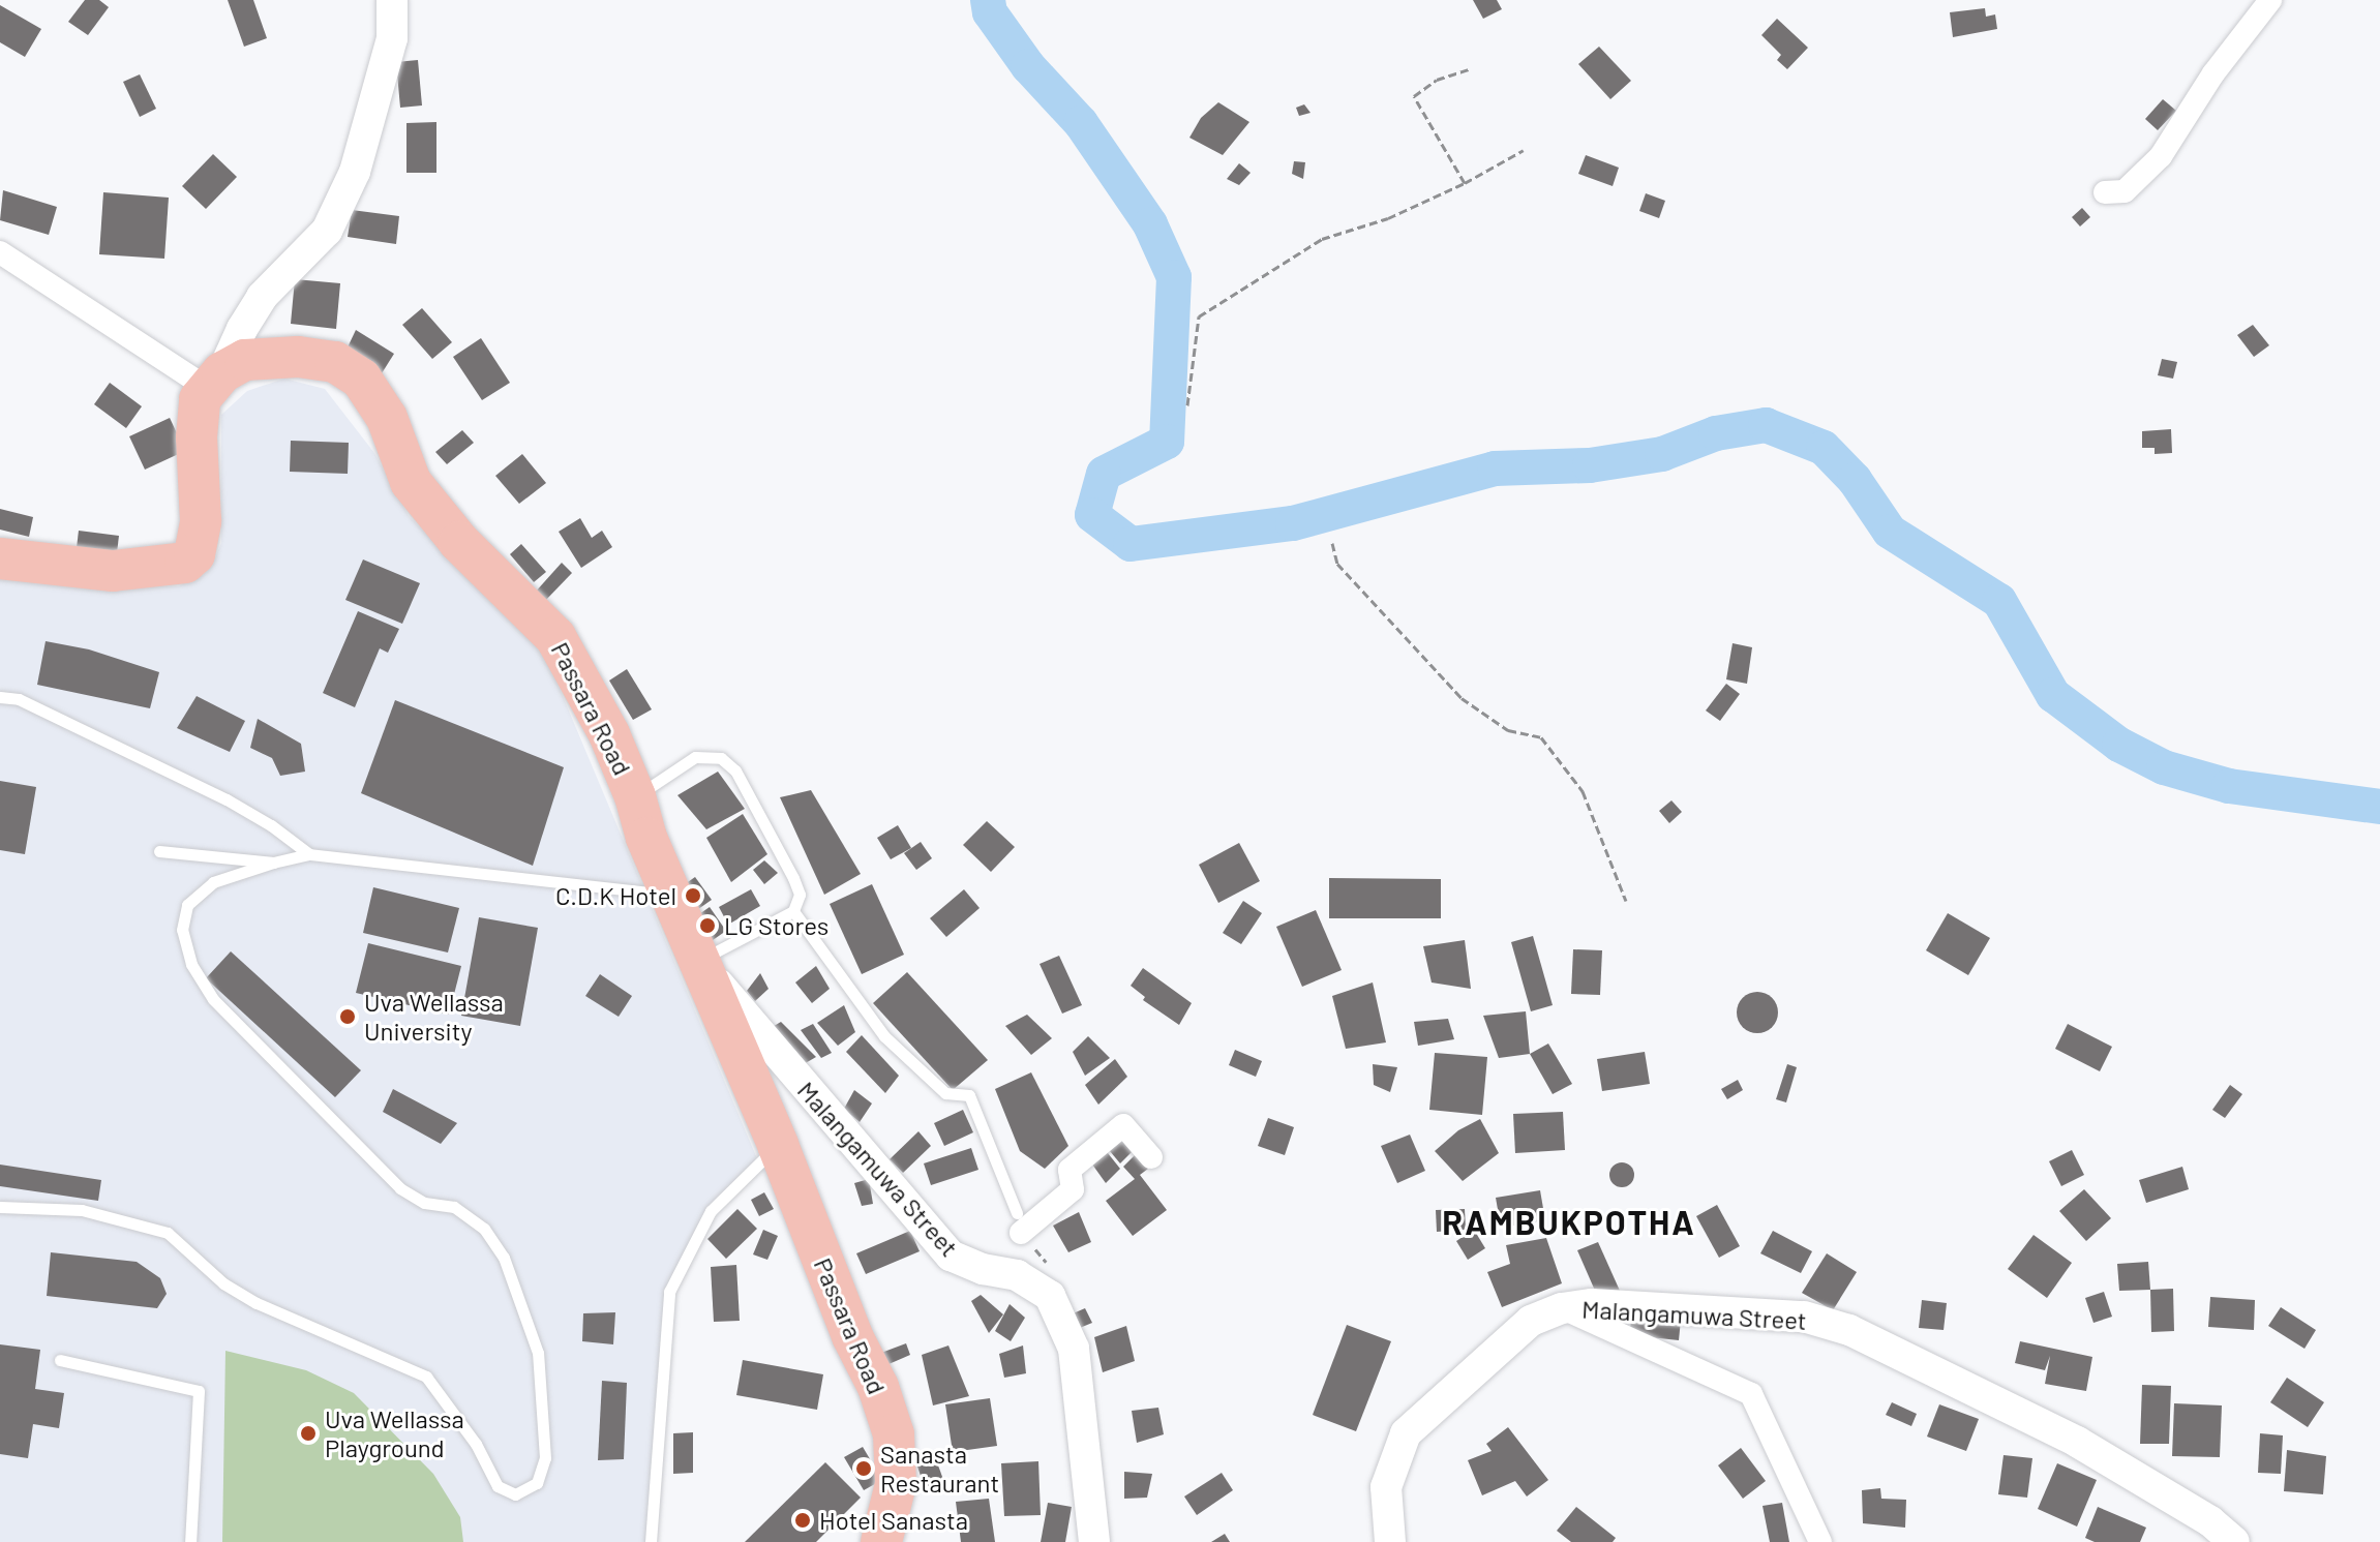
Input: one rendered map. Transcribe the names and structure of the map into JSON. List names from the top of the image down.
{
  "streets": {
    "highway": ["Passara Road"],
    "street": ["Malangamuwa Street"]
  },
  "crossings": [
    ["Passara Road", "Malangamuwa Street"]
  ],
  "districts": ["RAMBUKPOTHA"],
  "places": [
    "C.D.K Hotel",
    "LG Stores",
    "Uva Wellassa University",
    "Uva Wellassa Playground",
    "Sanasta Restaurant",
    "Hotel Sanasta"
  ]
}
